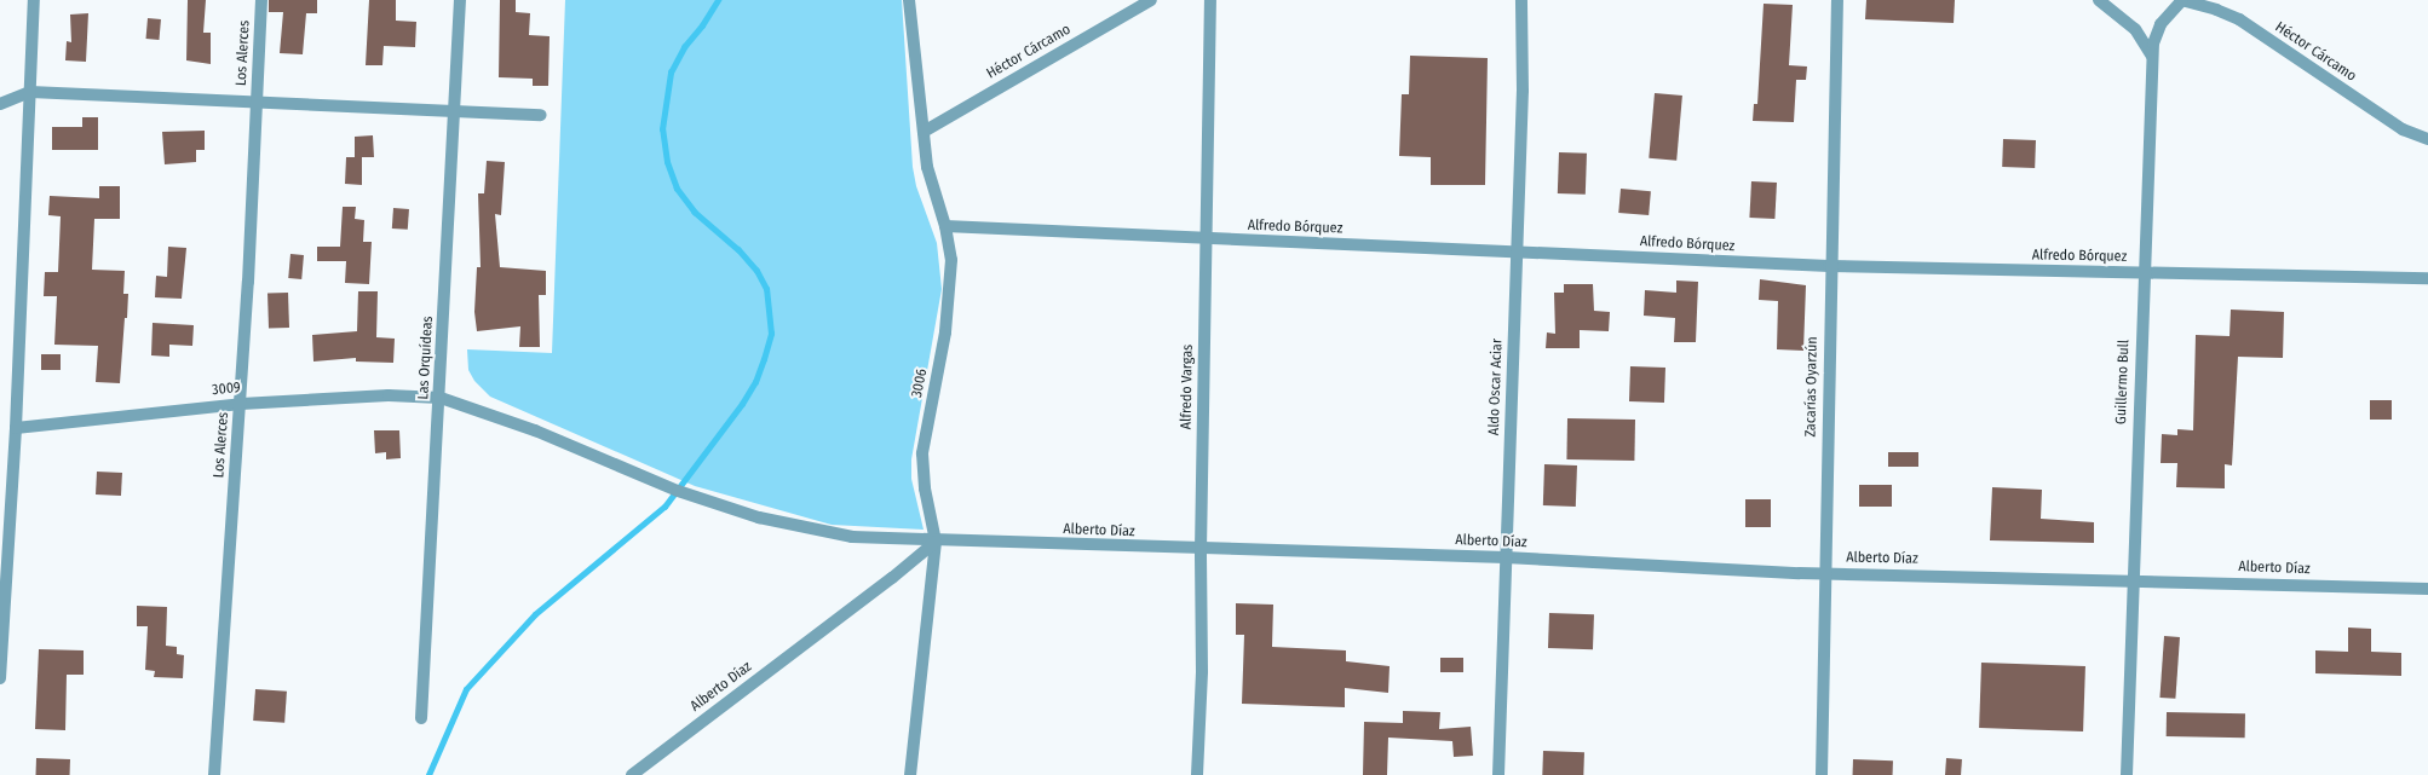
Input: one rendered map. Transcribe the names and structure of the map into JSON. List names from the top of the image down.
{
  "streets": {
    "street": [
      "Héctor Cárcamo",
      "Los Alerces",
      "Alfredo Bórquez",
      "Las Orquídeas",
      "Guillermo Bull",
      "3006",
      "Alfredo Vargas",
      "Aldo Oscar Aciar",
      "Zacarías Oyarzún",
      "3009",
      "Alberto Díaz"
    ]
  },
  "crossings": [
    ["Héctor Cárcamo", "Guillermo Bull"],
    ["Héctor Cárcamo", "3006"],
    ["Los Alerces", "3009"],
    ["Alfredo Bórquez", "Guillermo Bull"],
    ["Alfredo Bórquez", "3006"],
    ["Alfredo Bórquez", "Alfredo Vargas"],
    ["Alfredo Bórquez", "Aldo Oscar Aciar"],
    ["Alfredo Bórquez", "Zacarías Oyarzún"],
    ["Las Orquídeas", "3009"],
    ["Guillermo Bull", "Alberto Díaz"],
    ["3006", "3009"],
    ["3006", "Alberto Díaz"],
    ["Alfredo Vargas", "Alberto Díaz"],
    ["Aldo Oscar Aciar", "Alberto Díaz"],
    ["Zacarías Oyarzún", "Alberto Díaz"],
    ["3009", "Alberto Díaz"]
  ]
}
